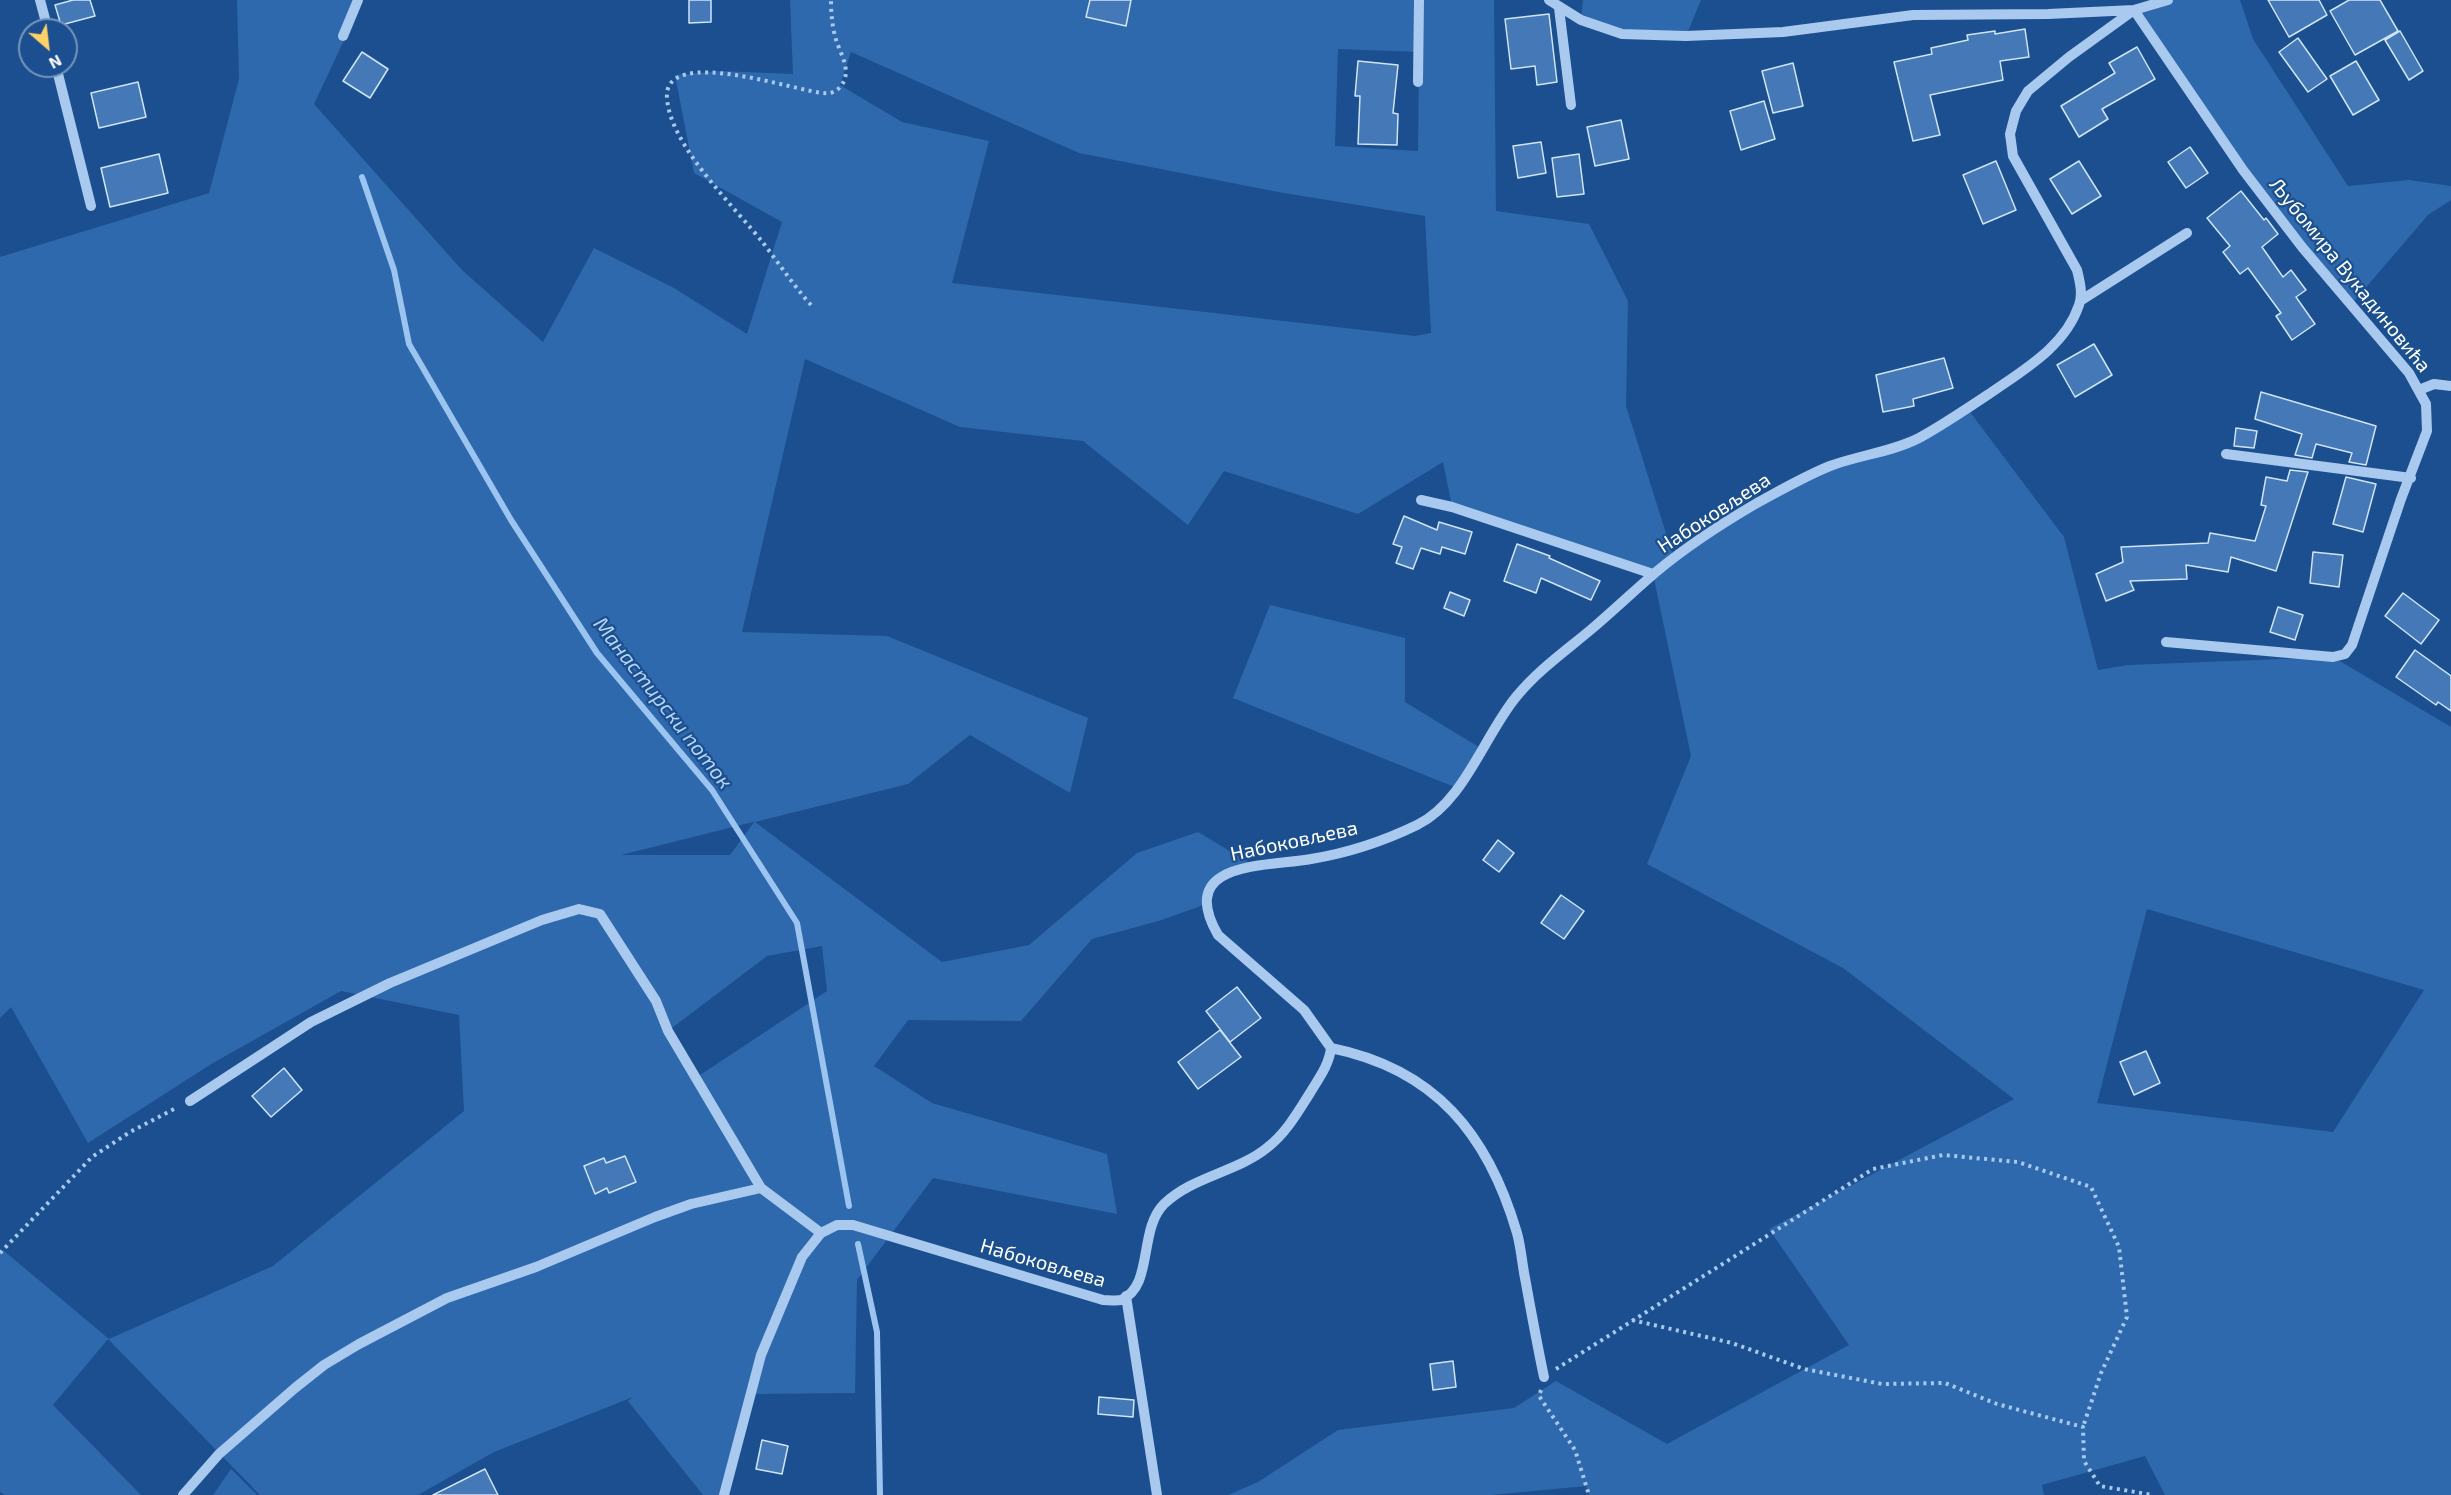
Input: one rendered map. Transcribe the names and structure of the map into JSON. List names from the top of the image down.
{
  "streets": {
    "street": ["Љубомира Вукадиновића", "Набоковљева"]
  },
  "water": ["Манастирски поток"],
  "north": "bottom right"
}
